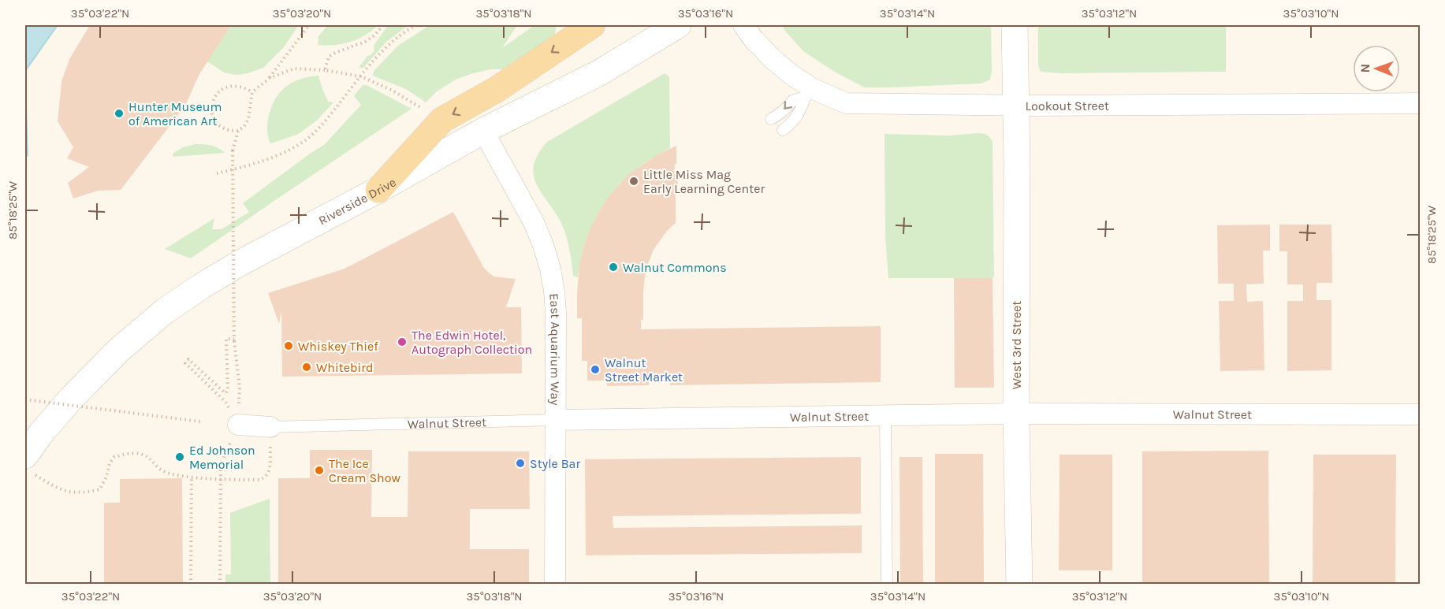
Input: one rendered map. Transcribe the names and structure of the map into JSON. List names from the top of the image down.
{
  "streets": {
    "main road": ["Riverside Drive", "West 3rd Street"],
    "street": ["Lookout Street", "East Aquarium Way", "Walnut Street"]
  },
  "crossings": [
    ["Lookout Street", "West 3rd Street"],
    ["Riverside Drive", "East Aquarium Way"],
    ["West 3rd Street", "Walnut Street"],
    ["East Aquarium Way", "Walnut Street"]
  ],
  "places": [
    "Hunter Museum of American Art",
    "Little Miss Mag Early Learning Center",
    "Walnut Commons",
    "The Edwin Hotel, Autograph Collection",
    "Whiskey Thief",
    "Whitebird",
    "Walnut Street Market",
    "Ed Johnson Memorial",
    "Style Bar",
    "The Ice Cream Show"
  ],
  "north": "left",
  "coordinates": [
    "35°03'22\"N",
    "35°03'20\"N",
    "35°03'18\"N",
    "35°03'16\"N",
    "35°03'14\"N",
    "35°03'12\"N",
    "35°03'10\"N",
    "85°18'25\"W"
  ]
}
